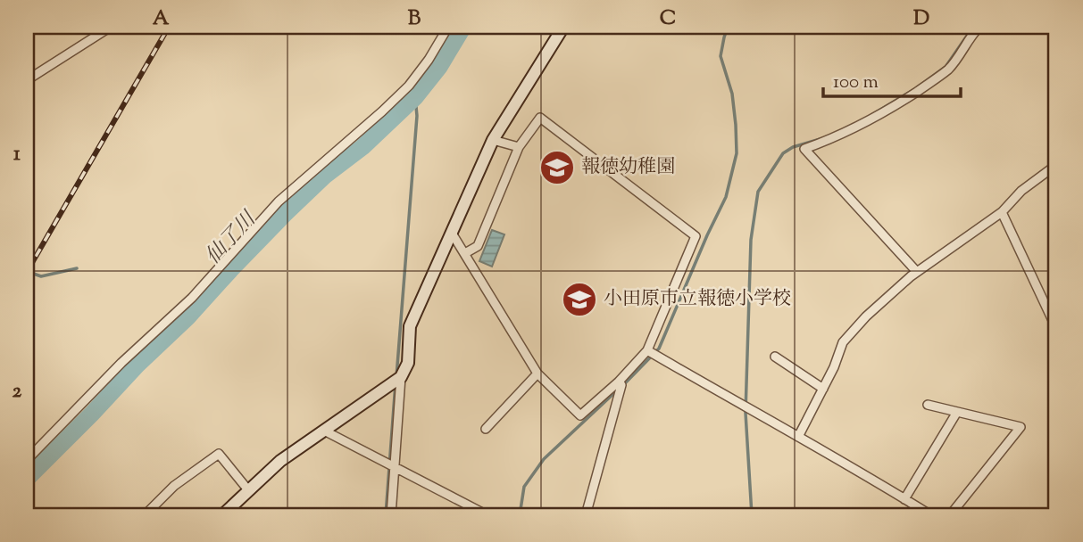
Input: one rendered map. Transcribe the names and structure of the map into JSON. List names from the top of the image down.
{
  "water": ["仙了川"],
  "places": {
    "school or university": ["報徳幼稚園", "小田原市立報徳小学校"]
  },
  "scale_bar": "100 m",
  "grid": {
    "columns": [
      "A",
      "B",
      "C",
      "D"
    ],
    "rows": ["1", "2"]
  }
}
